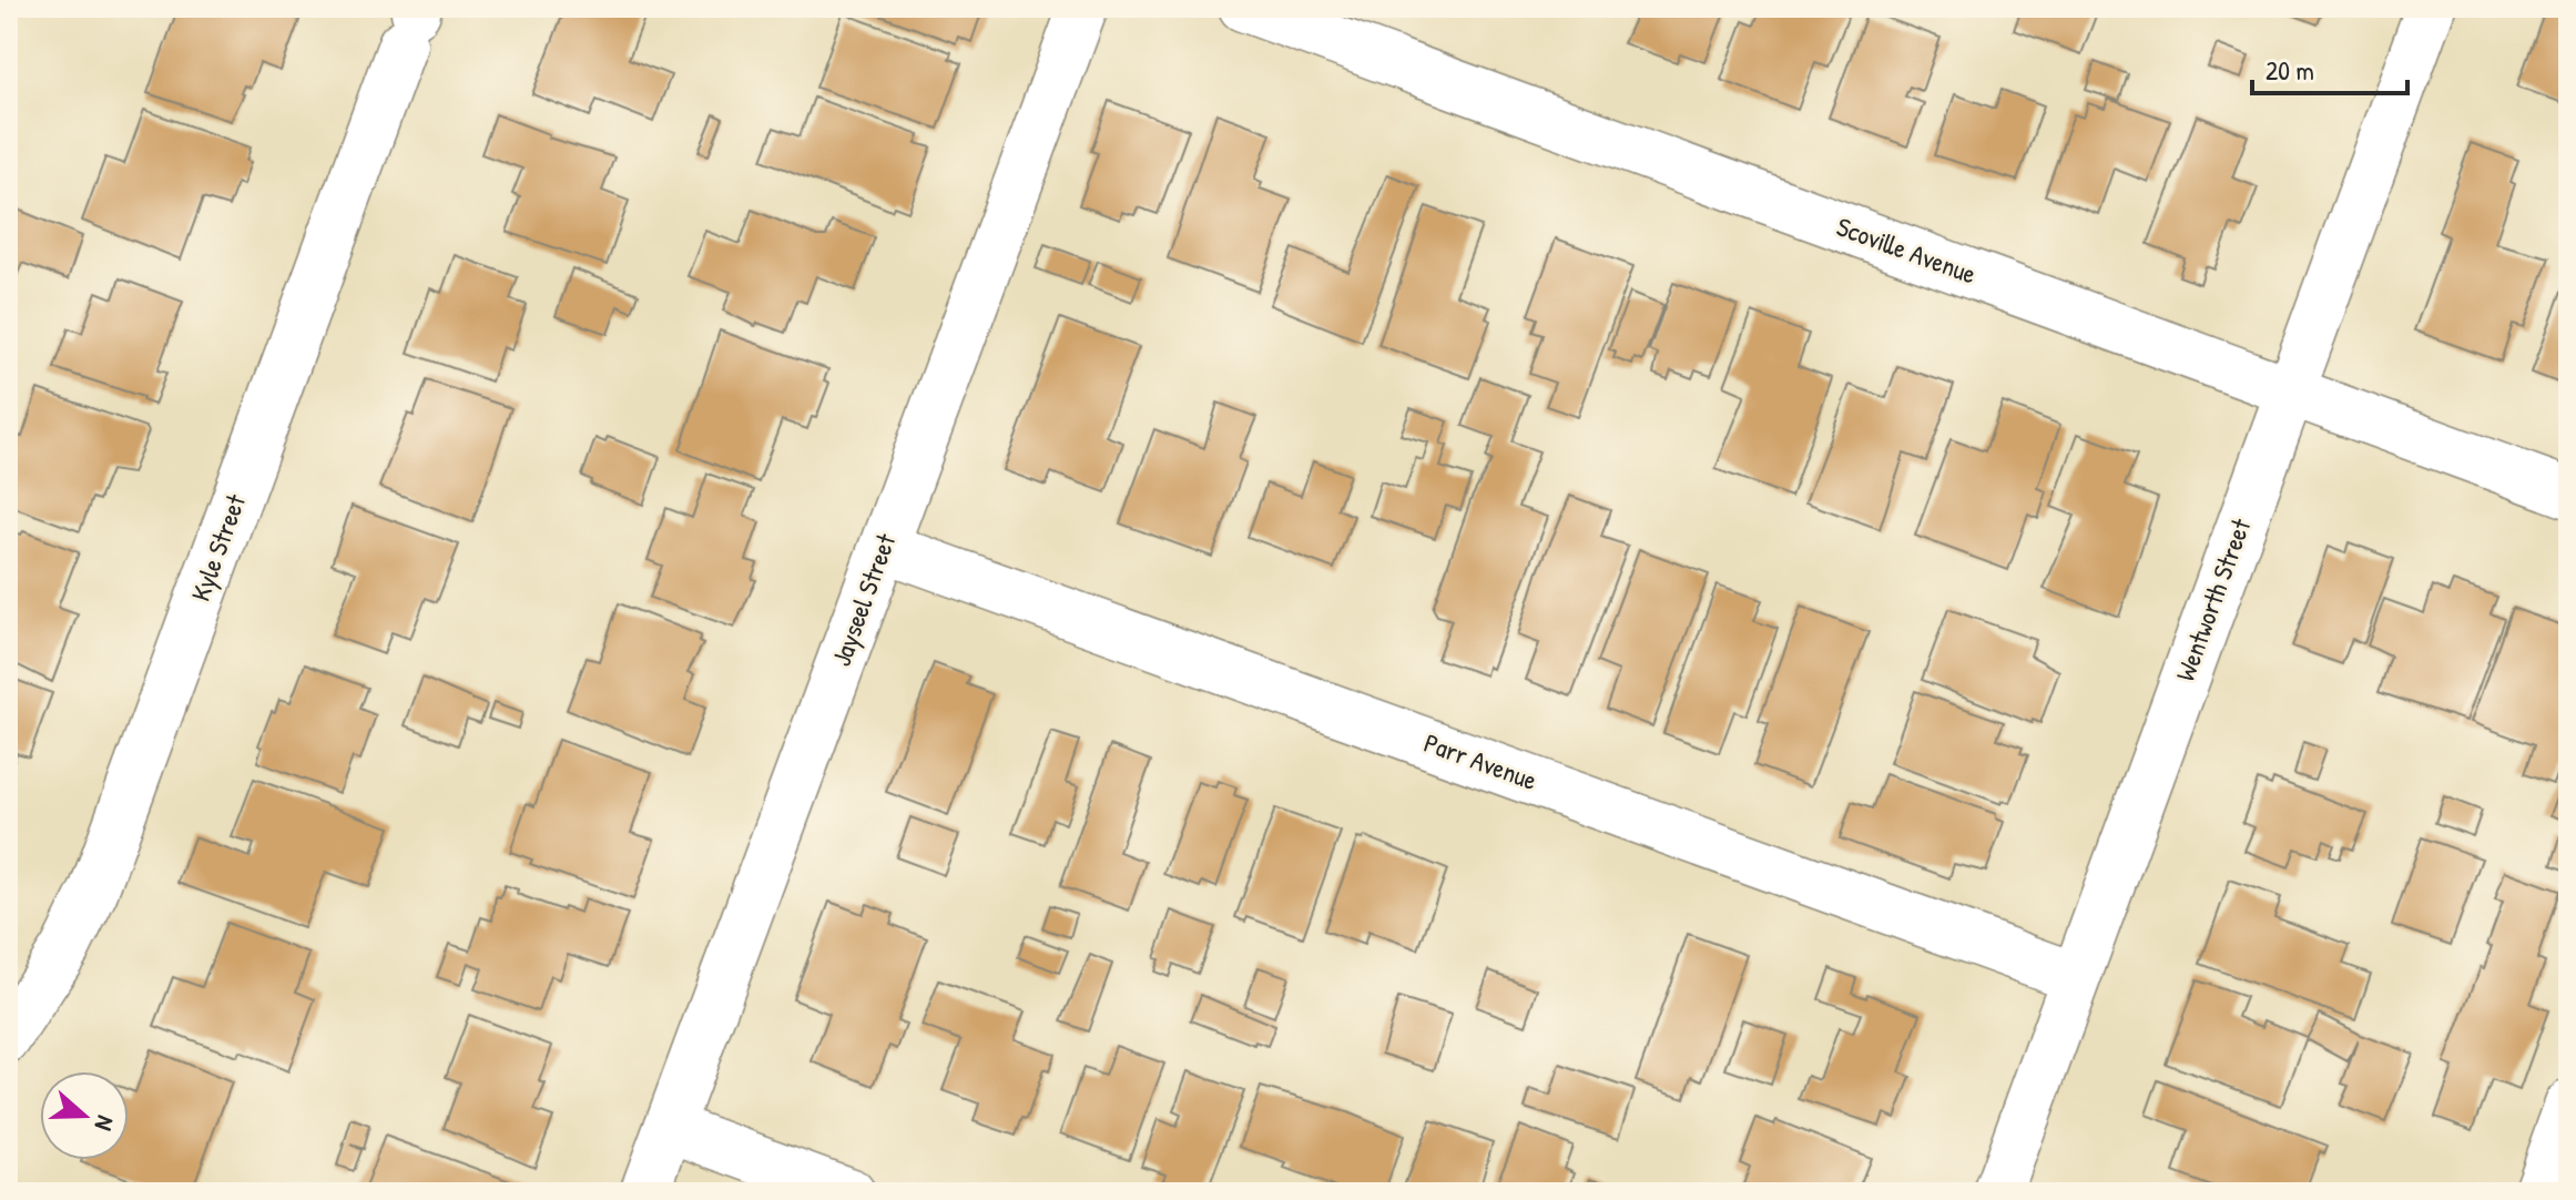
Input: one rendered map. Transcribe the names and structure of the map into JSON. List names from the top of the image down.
{
  "streets": {
    "street": [
      "Scoville Avenue",
      "Kyle Street",
      "Jayseel Street",
      "Wentworth Street",
      "Parr Avenue"
    ]
  },
  "crossings": [
    ["Scoville Avenue", "Wentworth Street"],
    ["Jayseel Street", "Parr Avenue"],
    ["Wentworth Street", "Parr Avenue"]
  ],
  "scale_bar": "20 m",
  "north": "right"
}
